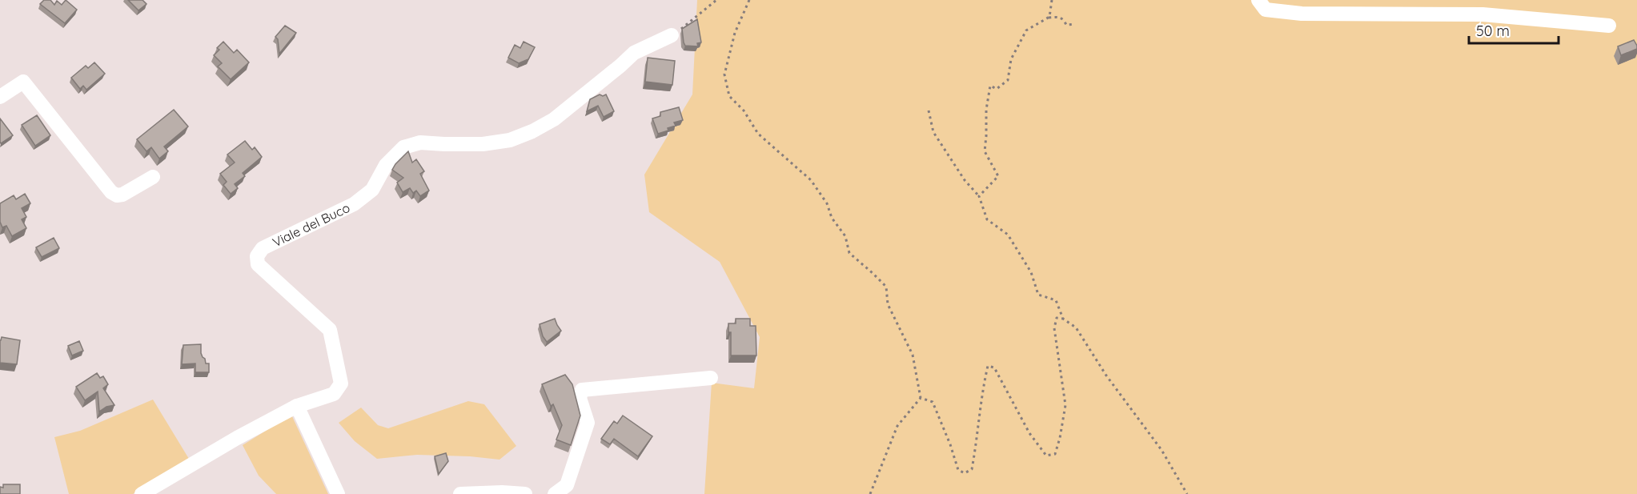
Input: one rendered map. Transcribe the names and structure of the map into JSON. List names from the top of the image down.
{
  "streets": {
    "street": ["Viale del Buco"]
  },
  "scale_bar": "50 m"
}
